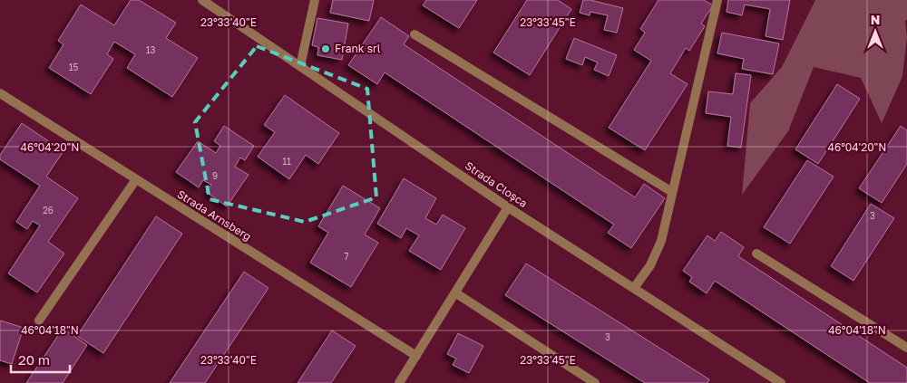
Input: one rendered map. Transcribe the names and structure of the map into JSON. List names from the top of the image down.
{
  "streets": {
    "street": ["Strada Cloșca", "Strada Arnsberg"]
  },
  "places": ["Frank srl"],
  "house_numbers": [
    "13",
    "15",
    "11",
    "9",
    "26",
    "3",
    "7",
    "3"
  ],
  "scale_bar": "20 m",
  "north": "top",
  "coordinates": [
    "23°33'40\"E",
    "23°33'45\"E",
    "46°04'20\"N",
    "46°04'18\"N"
  ]
}
